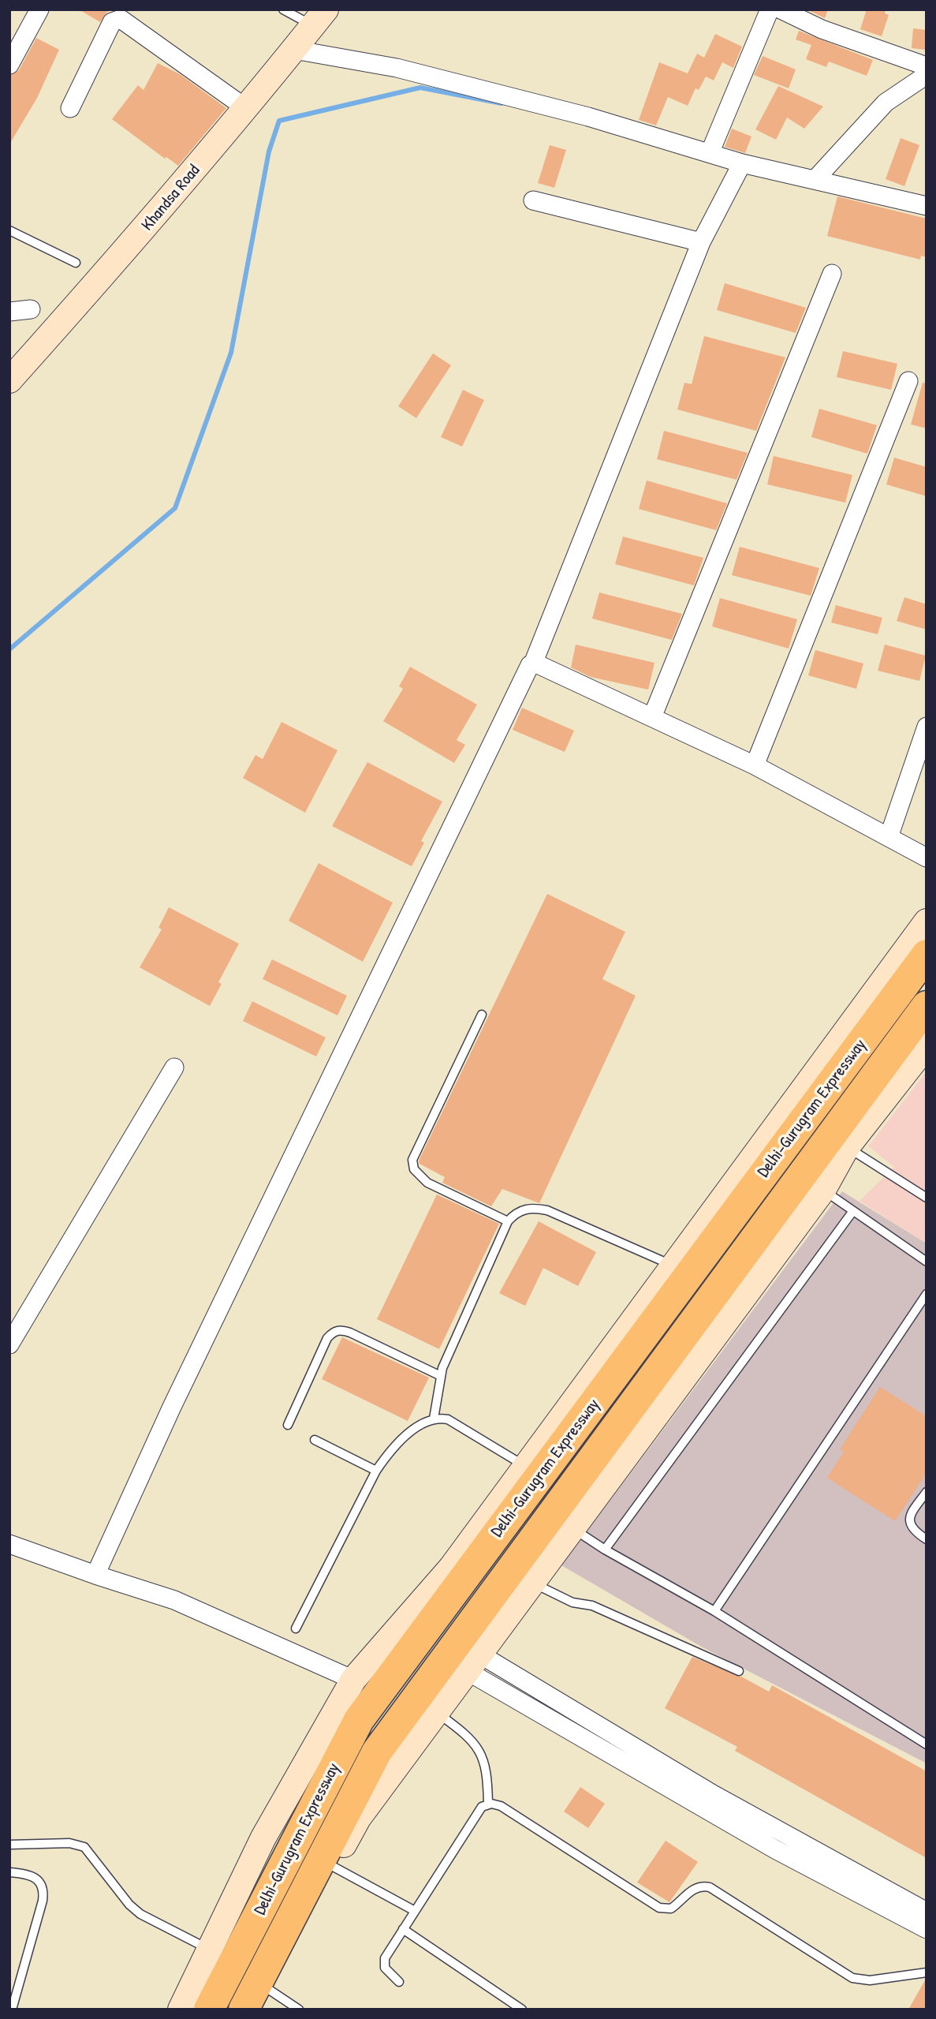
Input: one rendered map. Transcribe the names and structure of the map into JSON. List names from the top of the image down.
{
  "streets": {
    "highway": ["Delhi-Gurugram Expressway"],
    "main road": ["Khandsa Road"]
  }
}
